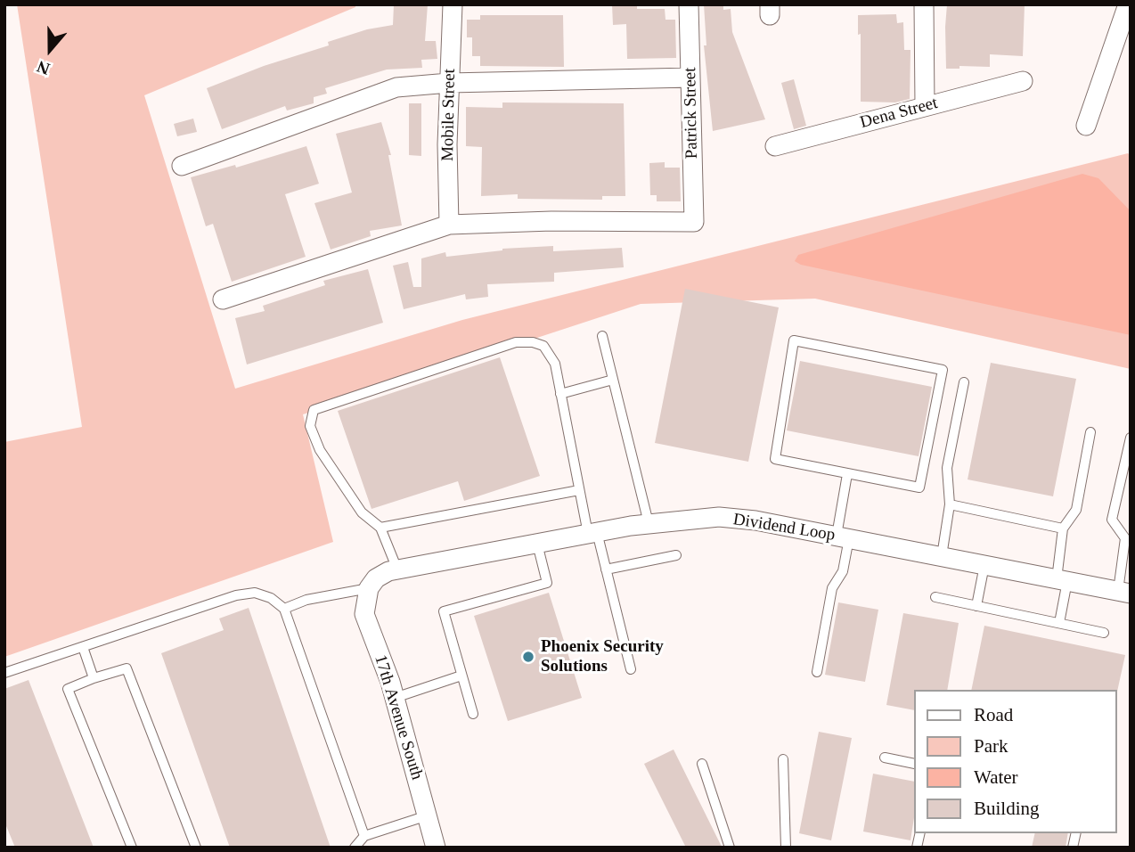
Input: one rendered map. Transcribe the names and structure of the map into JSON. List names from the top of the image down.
{
  "streets": {
    "street": [
      "Patrick Street",
      "Dena Street",
      "Mobile Street",
      "Dividend Loop",
      "17th Avenue South"
    ]
  },
  "crossings": [
    ["Patrick Street", "Mobile Street"],
    ["Dividend Loop", "17th Avenue South"]
  ],
  "places": ["Phoenix Security Solutions"],
  "legend": [
    "Road",
    "Park",
    "Water",
    "Building"
  ],
  "north": "bottom"
}
